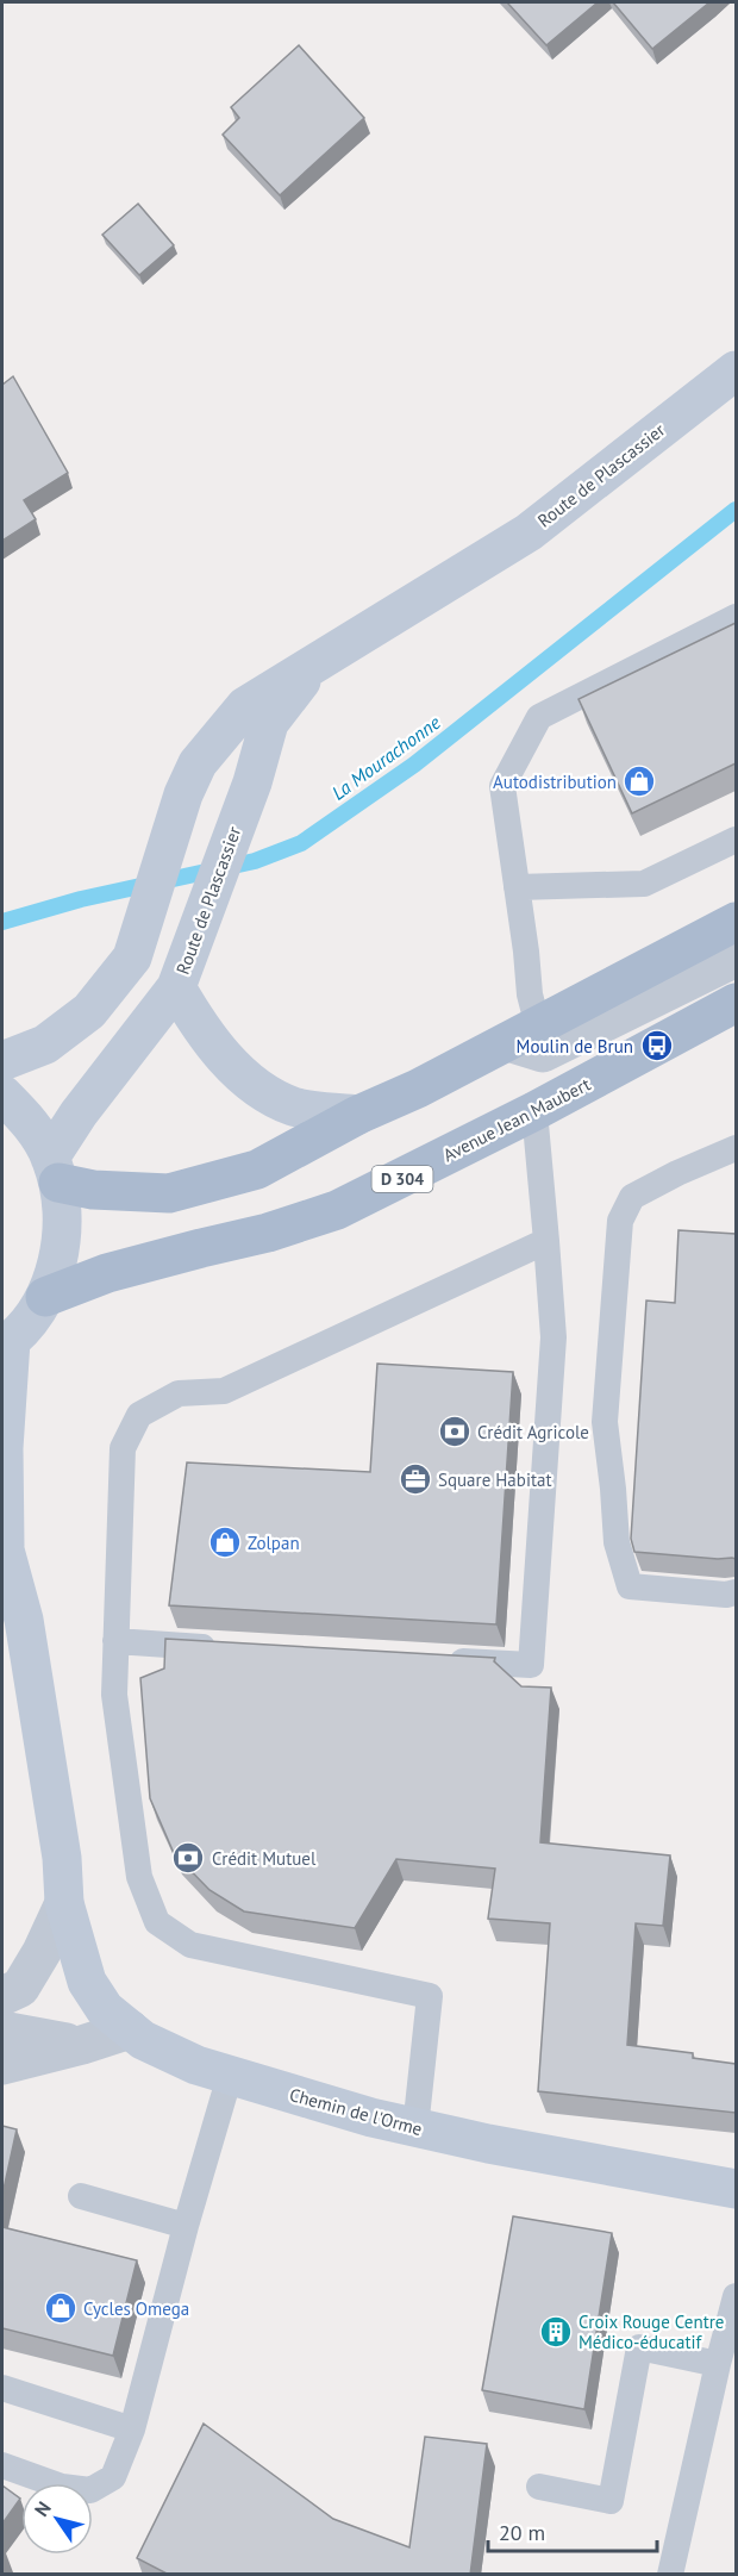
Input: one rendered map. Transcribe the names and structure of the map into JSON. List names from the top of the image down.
{
  "streets": {
    "main road": ["Avenue Jean Maubert", "D 304"],
    "street": ["Route de Plascassier", "Chemin de l'Orme"]
  },
  "water": ["La Mourachonne"],
  "places": {
    "shop": ["Autodistribution", "Zolpan", "Cycles Omega"],
    "bus stop": ["Moulin de Brun"],
    "bank": ["Crédit Agricole", "Crédit Mutuel"],
    "office": ["Square Habitat"],
    "building": ["Croix Rouge Centre Médico-éducatif"]
  },
  "scale_bar": "20 m",
  "north": "top left"
}
